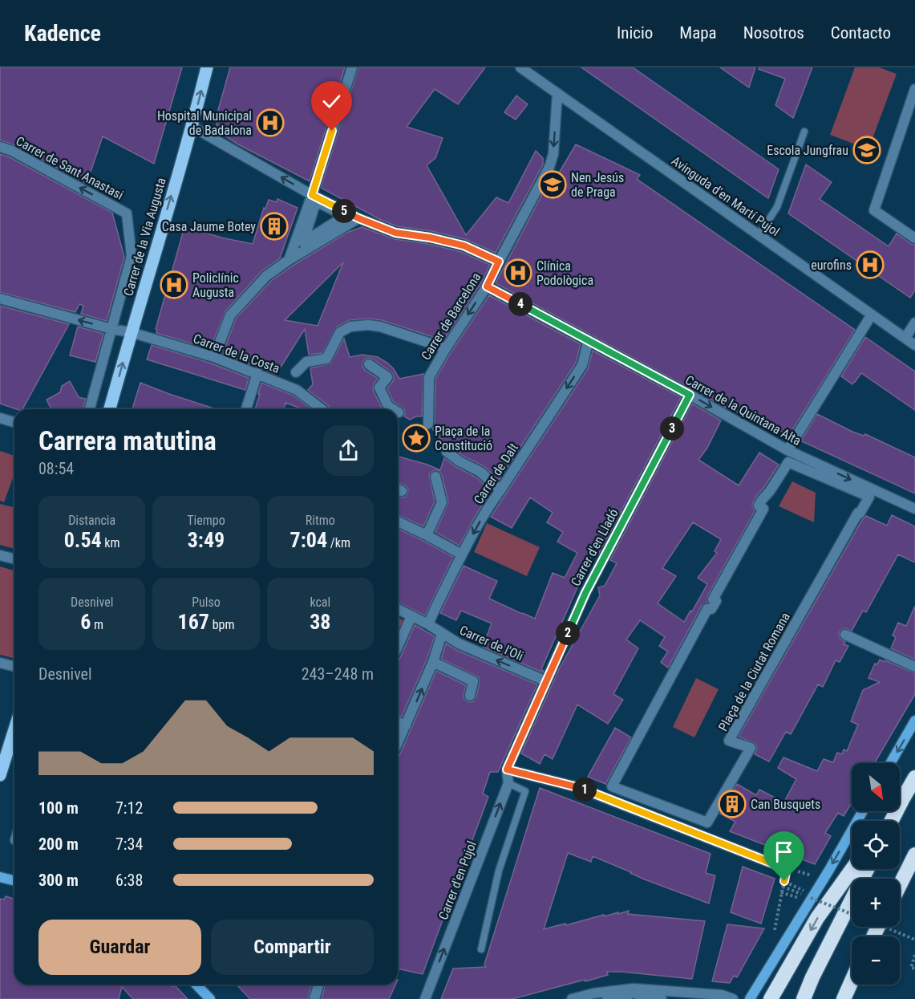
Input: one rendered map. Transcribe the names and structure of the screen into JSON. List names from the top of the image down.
{
  "streets": {
    "main road": ["Carrer de la Via Augusta"],
    "street": [
      "Carrer de Sant Anastasi",
      "Avinguda d'en Martí Pujol",
      "Carrer de Barcelona",
      "Carrer de la Costa",
      "Carrer de la Quintana Alta",
      "Carrer de Dalt",
      "Carrer d'en Lladó",
      "Carrer de l'Oli",
      "Plaça de la Ciutat Romana",
      "Carrer d'en Pujol"
    ]
  },
  "crossings": [
    ["Carrer de Sant Anastasi", "Carrer de la Via Augusta"],
    ["Avinguda d'en Martí Pujol", "Carrer de Barcelona"],
    ["Carrer de la Via Augusta", "Carrer de la Costa"],
    ["Carrer de Barcelona", "Carrer de la Quintana Alta"],
    ["Carrer de la Quintana Alta", "Carrer de Dalt"],
    ["Carrer de la Quintana Alta", "Carrer d'en Lladó"],
    ["Carrer de Dalt", "Carrer de l'Oli"],
    ["Carrer d'en Lladó", "Carrer de l'Oli"],
    ["Carrer d'en Lladó", "Carrer d'en Pujol"]
  ],
  "one_way": [
    "Carrer de Sant Anastasi",
    "Carrer de la Via Augusta",
    "Carrer de Barcelona",
    "Carrer de la Quintana Alta",
    "Carrer de Dalt",
    "Carrer de l'Oli",
    "Carrer d'en Pujol"
  ],
  "places": {
    "hospital": [
      "Hospital Municipal de Badalona",
      "eurofins",
      "Clínica Podològica",
      "Policlínic Augusta"
    ],
    "school or university": ["Escola Jungfrau", "Nen Jesús de Praga"],
    "building": ["Casa Jaume Botey", "Can Busquets"],
    "place": ["Plaça de la Constitució"]
  },
  "north": "bottom right",
  "page": {
    "header": "Kadence",
    "nav": [
      "Inicio",
      "Mapa",
      "Nosotros",
      "Contacto"
    ],
    "pins": [
      "5",
      "4",
      "3",
      "2",
      "1"
    ],
    "heading": ["Carrera matutina", "08:54"],
    "stats": [
      ["Distancia", "0.54 km"],
      ["Tiempo", "3:49"],
      ["Ritmo", "7:04 /km"],
      ["Desnivel", "6 m"],
      ["Pulso", "167 bpm"],
      ["kcal", "38"]
    ],
    "chart": ["Desnivel", "243–248 m"],
    "map_buttons": ["+", "−"],
    "list": [
      {
        "name": "100 m",
        "note": "7:12"
      },
      {
        "name": "200 m",
        "note": "7:34"
      },
      {
        "name": "300 m",
        "note": "6:38"
      }
    ],
    "buttons": ["Guardar", "Compartir"]
  }
}
